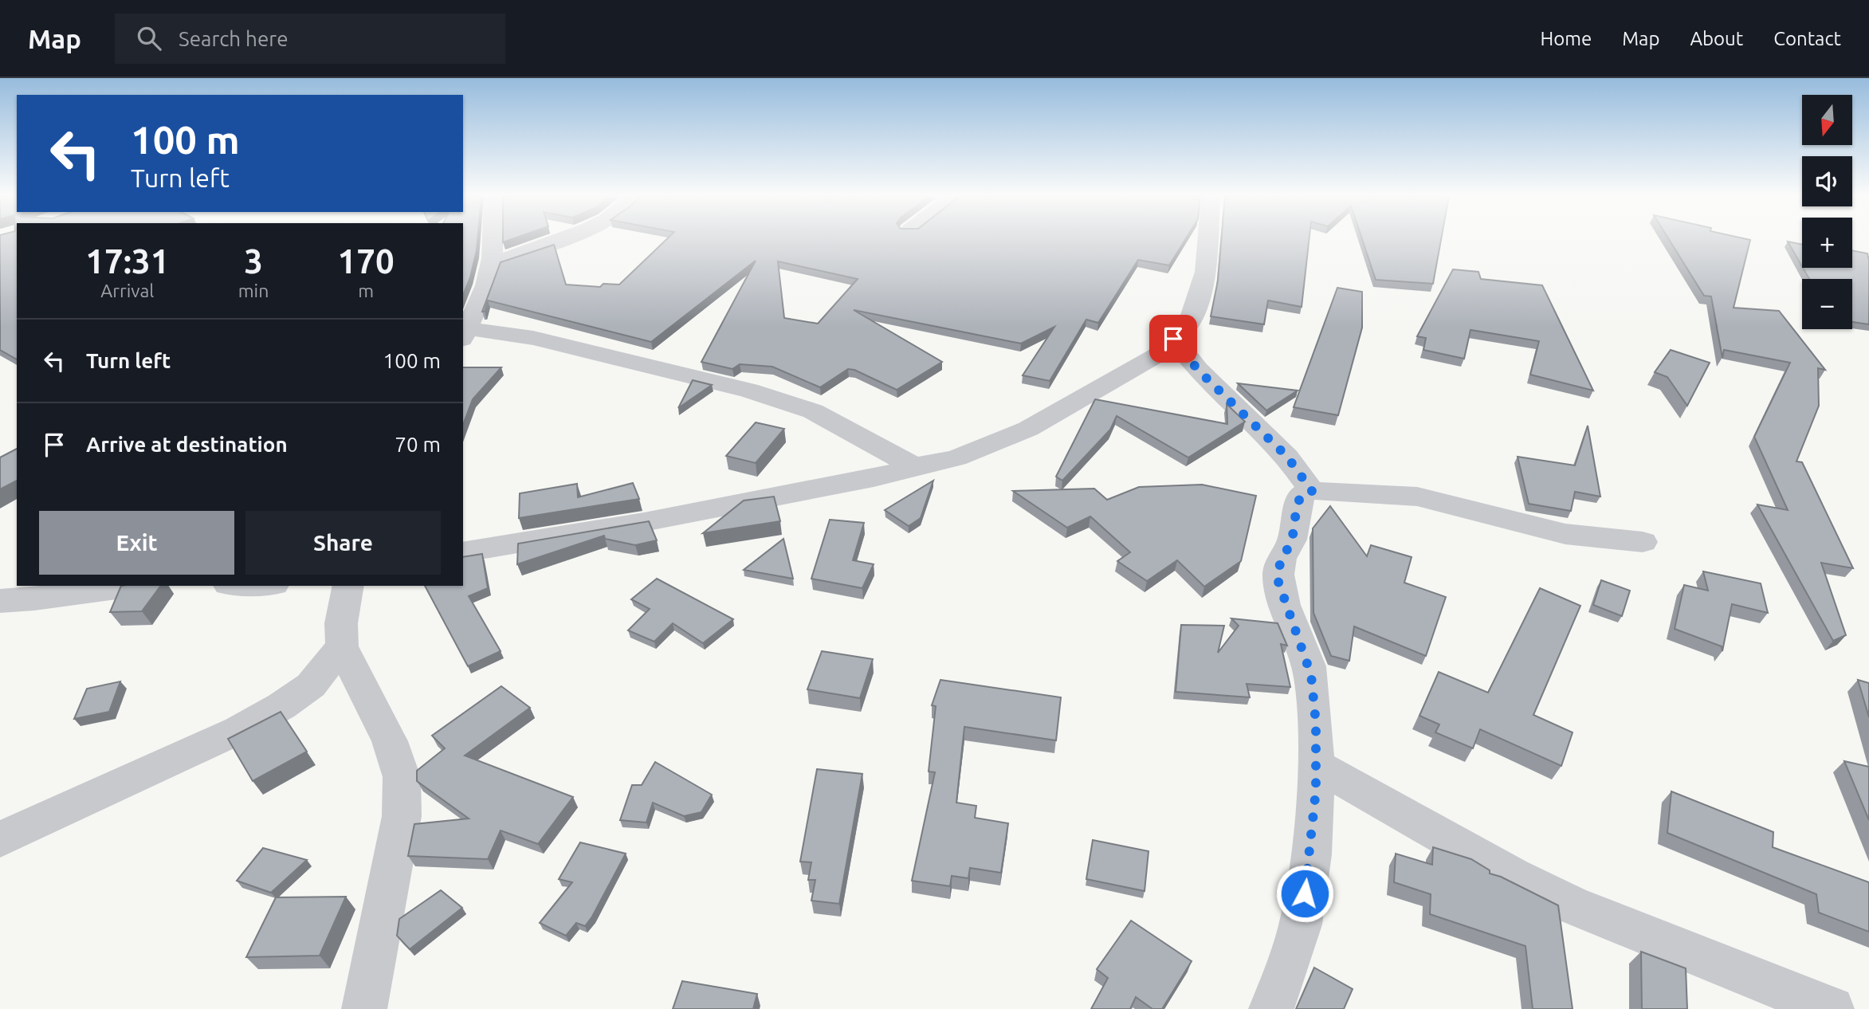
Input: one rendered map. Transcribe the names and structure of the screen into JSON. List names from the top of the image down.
{
  "north": "bottom",
  "page": {
    "header": "Map",
    "search": "Search here",
    "nav": [
      "Home",
      "Map",
      "About",
      "Contact"
    ],
    "map_buttons": ["+", "−"],
    "turn": ["100 m", "Turn left"],
    "eta": [
      "17:31",
      "Arrival",
      "3",
      "min",
      "170",
      "m"
    ],
    "list": [
      {
        "name": "Turn left",
        "value": "100 m"
      },
      {
        "name": "Arrive at destination",
        "value": "70 m"
      }
    ],
    "buttons": ["Exit", "Share"]
  }
}
